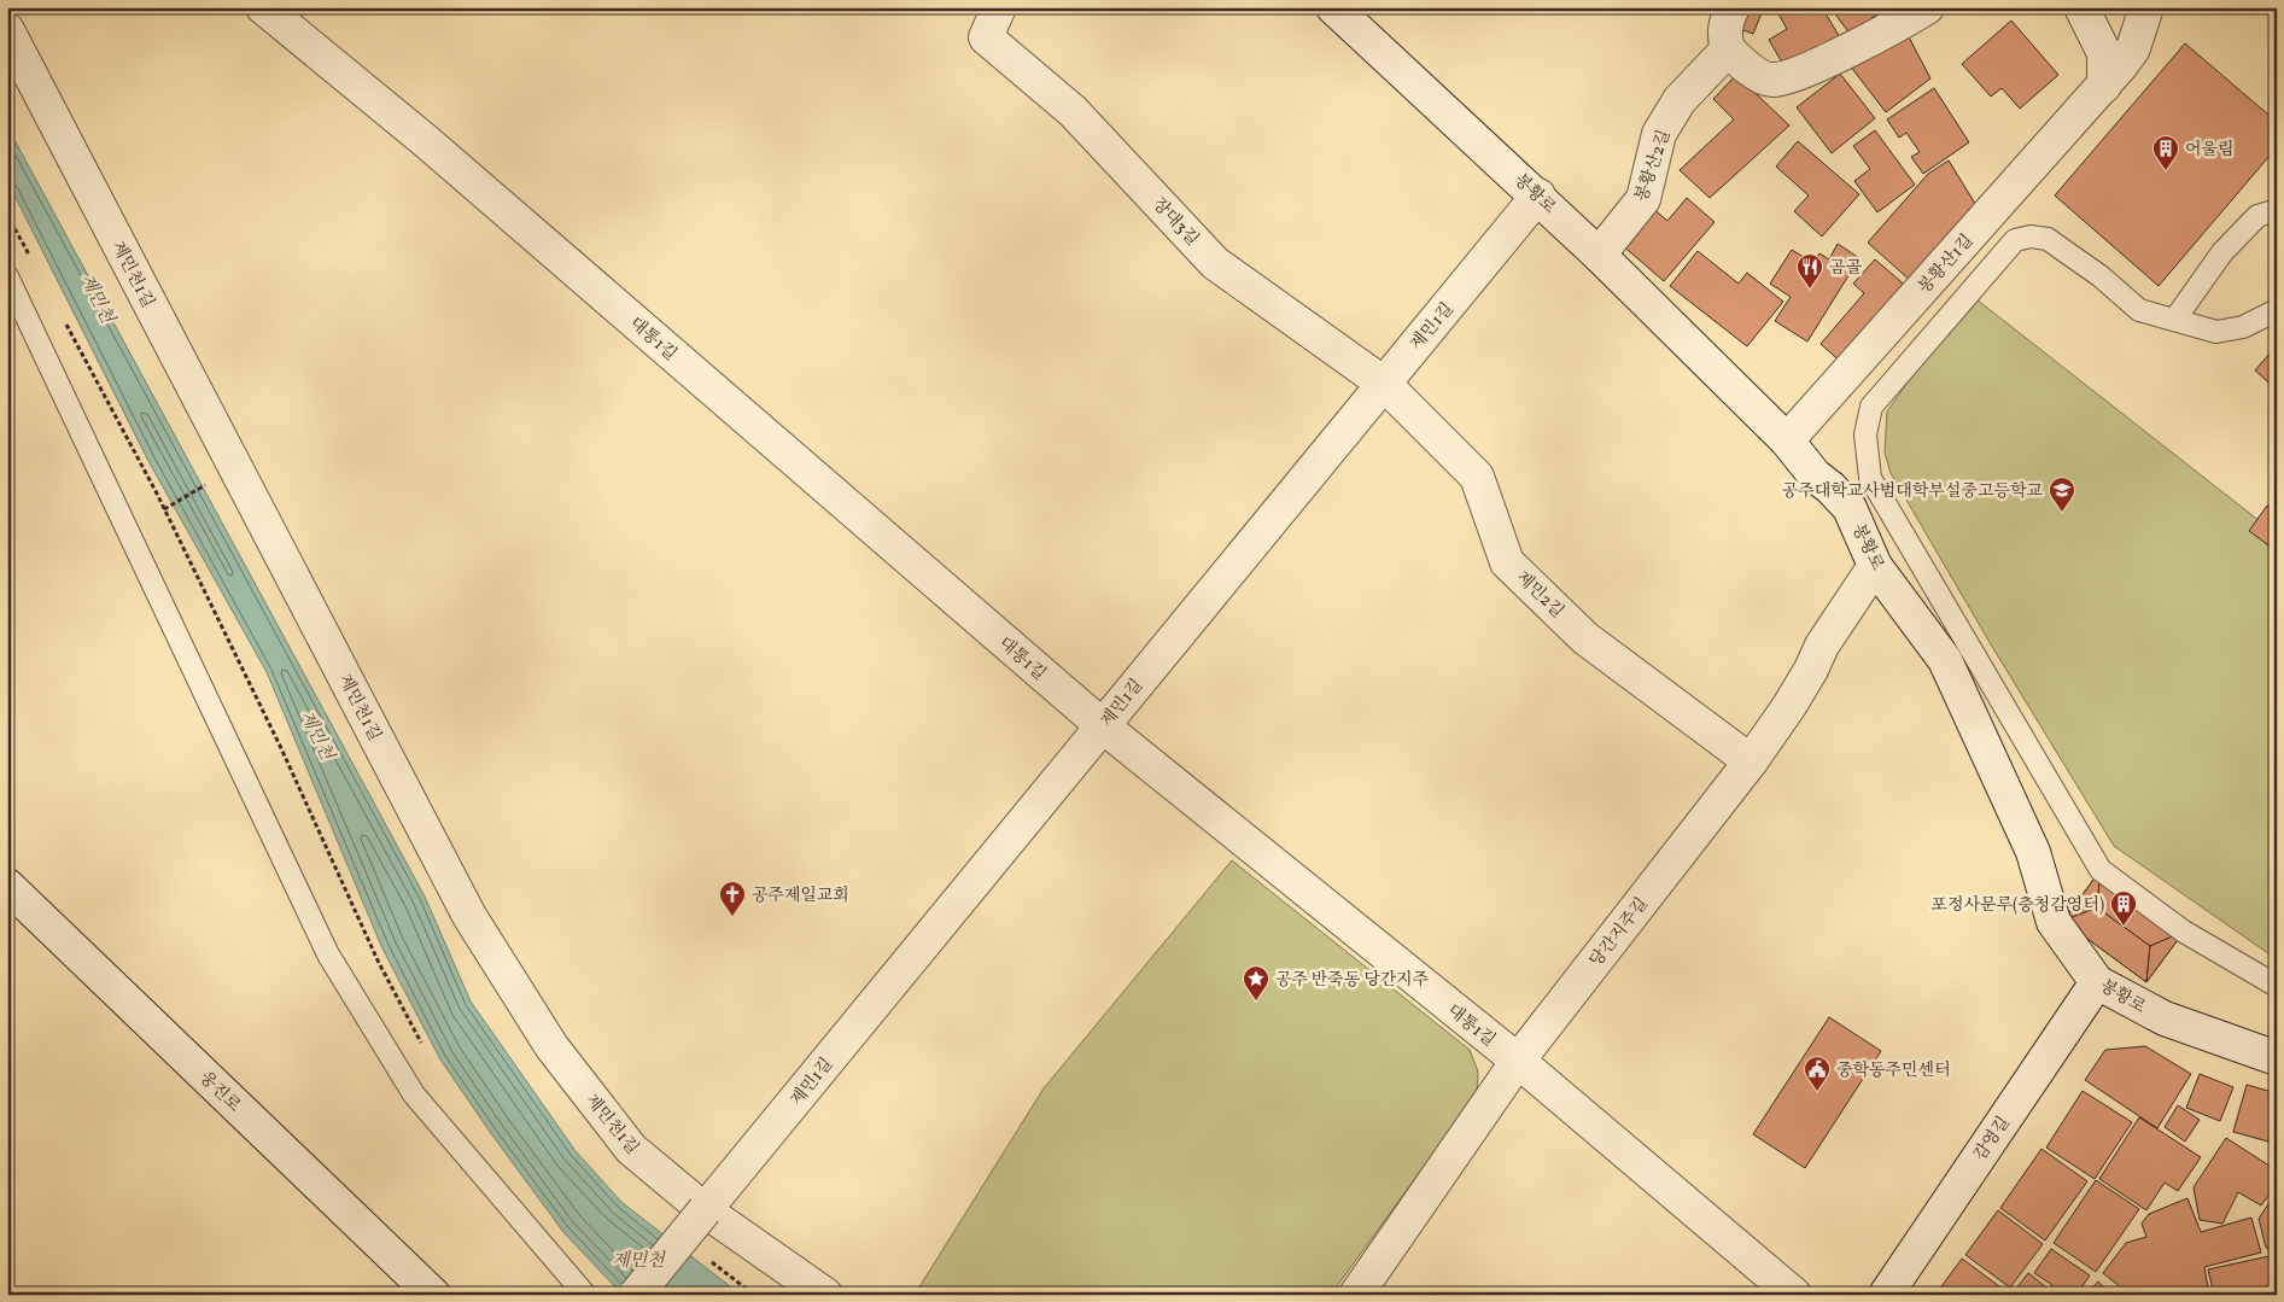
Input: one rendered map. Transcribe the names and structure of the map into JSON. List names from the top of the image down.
{
  "streets": {
    "street": [
      "봉황산2길",
      "봉황로",
      "장대3길",
      "봉황산1길",
      "제민천1길",
      "제민1길",
      "대통1길",
      "제민2길",
      "당간지주길",
      "웅진로",
      "감영길"
    ]
  },
  "crossings": [
    ["봉황산2길", "봉황로"],
    ["봉황로", "봉황산1길"],
    ["봉황로", "제민1길"],
    ["봉황로", "당간지주길"],
    ["봉황로", "감영길"],
    ["장대3길", "제민1길"],
    ["장대3길", "제민2길"],
    ["제민천1길", "제민1길"],
    ["제민1길", "대통1길"],
    ["제민1길", "제민2길"],
    ["대통1길", "당간지주길"],
    ["제민2길", "당간지주길"]
  ],
  "water": ["제민천"],
  "places": {
    "building": ["어울림", "포정사문루(충청감영터)"],
    "restaurant": ["곰골"],
    "school or university": ["공주대학교사범대학부설중고등학교"],
    "church": ["공주제일교회"],
    "place": ["공주 반죽동 당간지주"],
    "public building": ["중학동주민센터"]
  }
}
